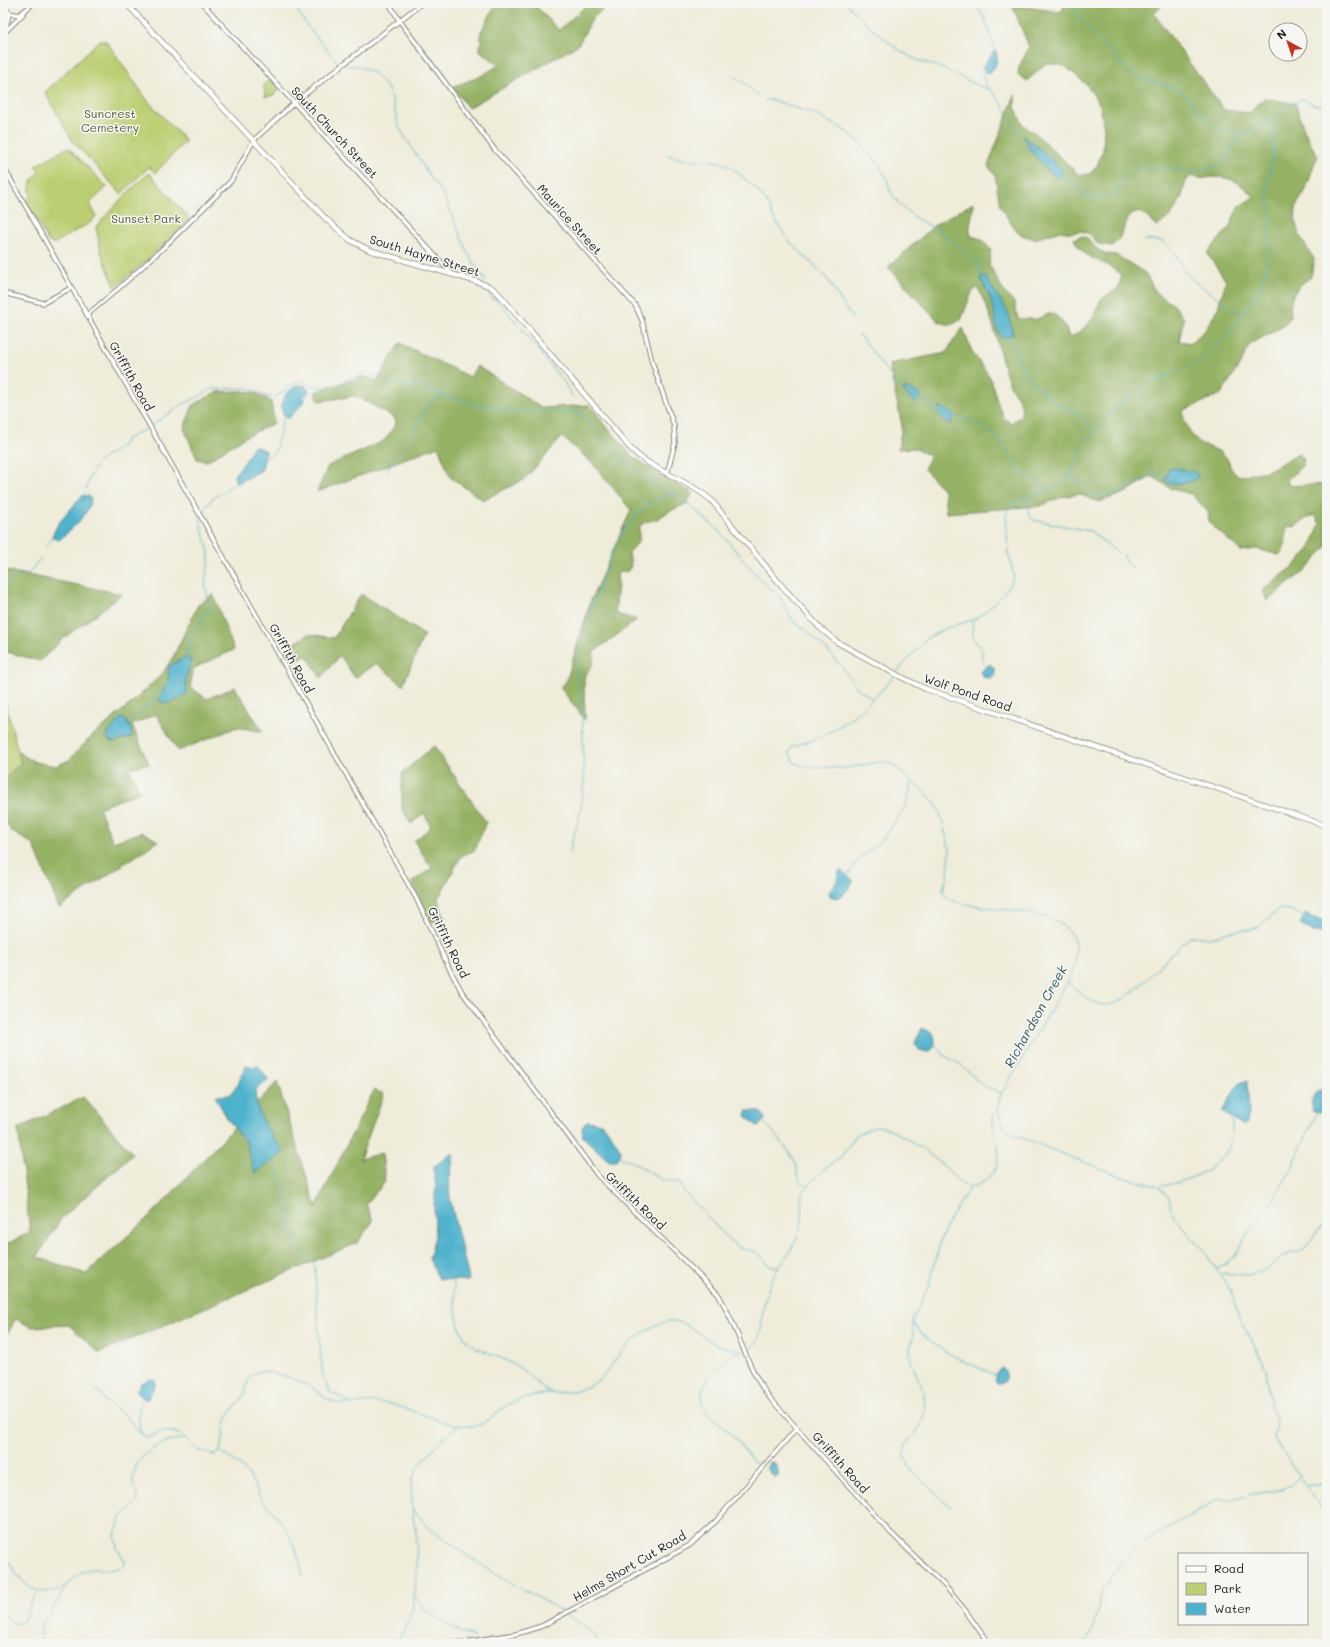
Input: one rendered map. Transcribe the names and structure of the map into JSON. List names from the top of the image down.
{
  "streets": {
    "main road": ["South Hayne Street", "Wolf Pond Road"],
    "street": [
      "South Church Street",
      "Maurice Street",
      "Griffith Road",
      "Helms Short Cut Road"
    ]
  },
  "crossings": [
    ["South Church Street", "South Hayne Street"],
    ["Maurice Street", "South Hayne Street"],
    ["Maurice Street", "Wolf Pond Road"],
    ["South Hayne Street", "Wolf Pond Road"],
    ["Griffith Road", "Helms Short Cut Road"]
  ],
  "water": ["Richardson Creek"],
  "parks": ["Suncrest Cemetery", "Sunset Park"],
  "legend": ["Road", "Park", "Water"],
  "north": "top left"
}
